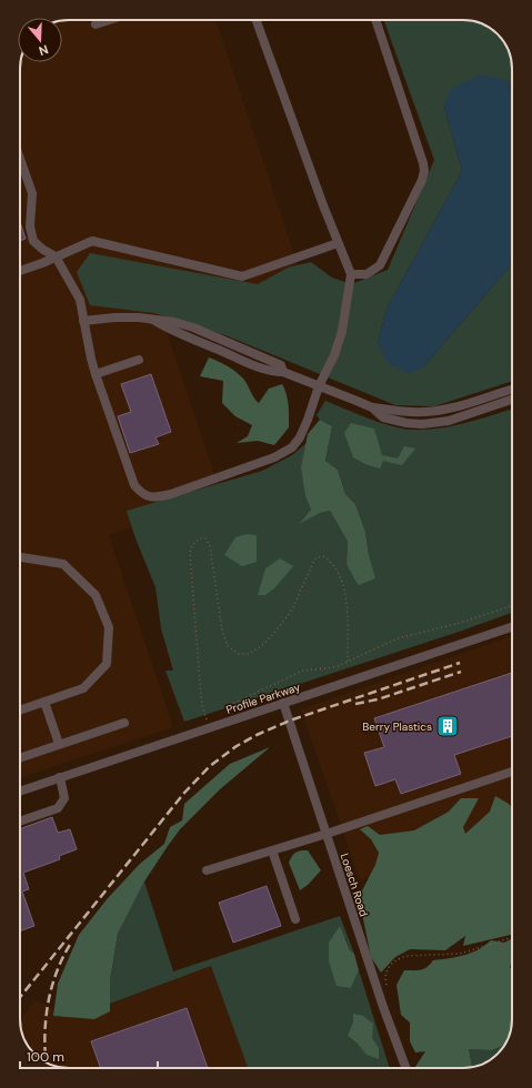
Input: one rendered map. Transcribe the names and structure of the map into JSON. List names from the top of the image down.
{
  "streets": {
    "street": ["Profile Parkway", "Loesch Road"]
  },
  "crossings": [
    ["Profile Parkway", "Loesch Road"]
  ],
  "places": {
    "building": ["Berry Plastics"]
  },
  "scale_bar": "100 m",
  "north": "bottom"
}
